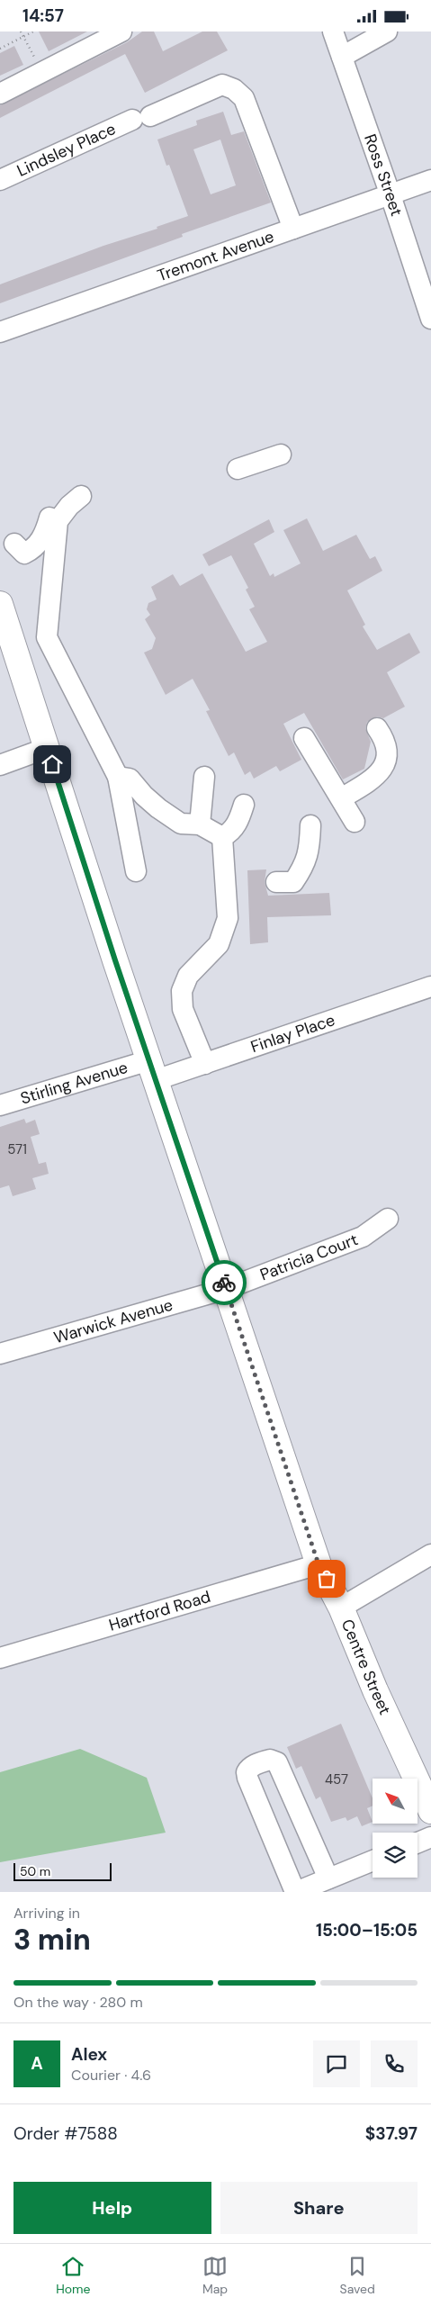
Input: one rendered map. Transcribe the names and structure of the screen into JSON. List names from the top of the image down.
{
  "streets": {
    "main road": ["Centre Street"],
    "street": [
      "Lindsley Place",
      "Ross Street",
      "Tremont Avenue",
      "Finlay Place",
      "Stirling Avenue",
      "Patricia Court",
      "Warwick Avenue",
      "Hartford Road"
    ]
  },
  "crossings": [
    ["Lindsley Place", "Tremont Avenue"],
    ["Ross Street", "Tremont Avenue"],
    ["Finlay Place", "Stirling Avenue"],
    ["Finlay Place", "Centre Street"],
    ["Stirling Avenue", "Centre Street"],
    ["Patricia Court", "Warwick Avenue"],
    ["Patricia Court", "Centre Street"],
    ["Warwick Avenue", "Centre Street"],
    ["Hartford Road", "Centre Street"]
  ],
  "house_numbers": ["571", "457"],
  "scale_bar": "50 m",
  "north": "top left",
  "page": {
    "status": "14:57",
    "scale": "50 m",
    "heading": ["3 min", "Arriving in", "15:00–15:05"],
    "panel": [
      "Alex",
      "Courier · 4.6",
      "Order #7588",
      "$37.97"
    ],
    "bar": "On the way · 280 m",
    "round": "A",
    "buttons": ["Help", "Share"],
    "tabs": ["Home", "Map", "Saved"]
  }
}
